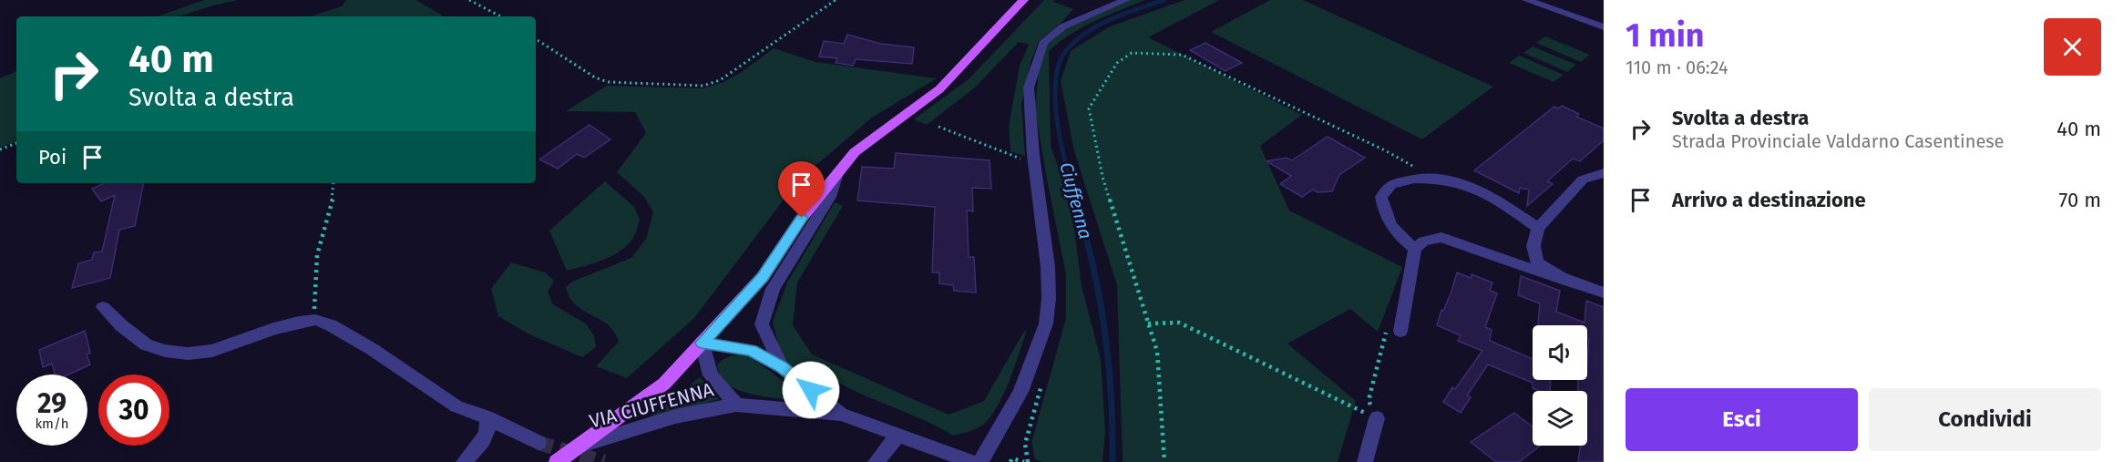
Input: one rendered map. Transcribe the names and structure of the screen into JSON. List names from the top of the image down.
{
  "streets": {
    "street": ["VIA CIUFFENNA"]
  },
  "water": ["Ciuffenna"],
  "page": {
    "heading": ["1 min", "110 m · 06:24"],
    "turn": ["40 m", "Svolta a destra"],
    "list": [
      {
        "name": "Svolta a destra",
        "note": "Strada Provinciale Valdarno Casentinese",
        "value": "40 m"
      },
      {
        "name": "Arrivo a destinazione",
        "value": "70 m"
      }
    ],
    "then": "Poi",
    "speed": "29 km/h",
    "limit": "30",
    "buttons": ["Esci", "Condividi"]
  }
}
